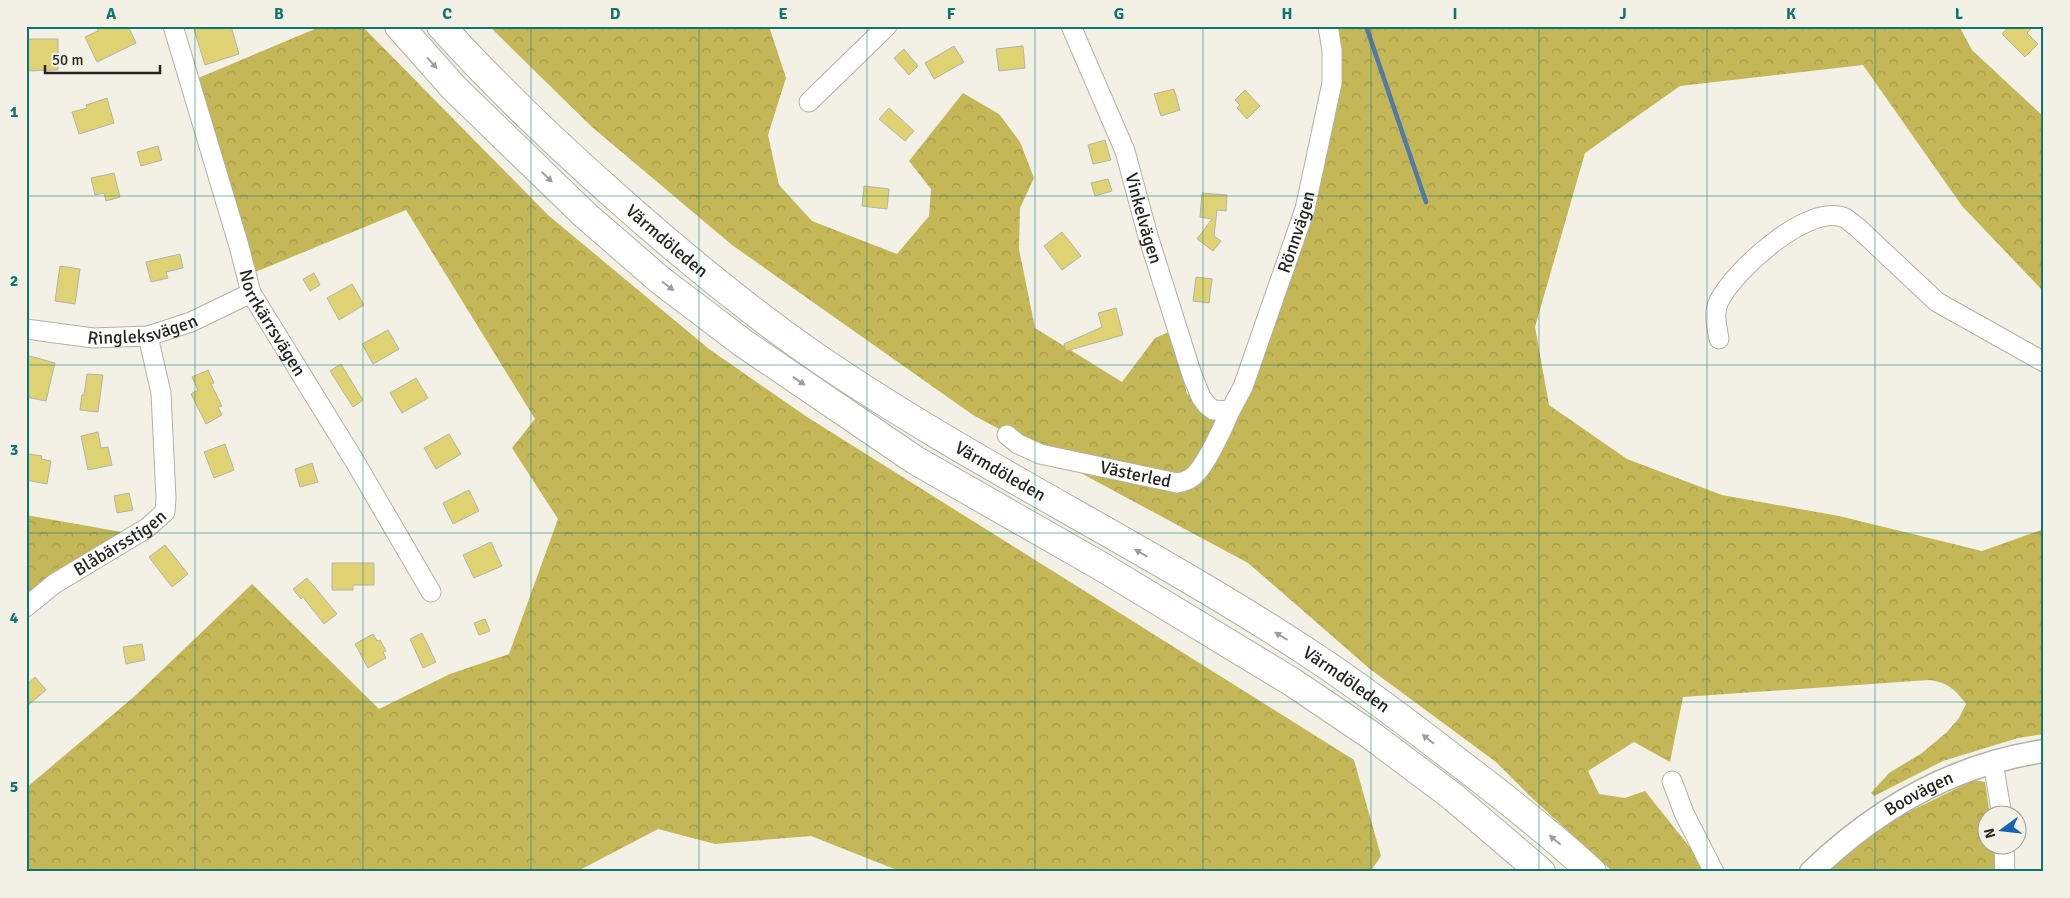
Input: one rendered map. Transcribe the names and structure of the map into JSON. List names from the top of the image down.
{
  "streets": {
    "highway": ["Värmdöleden"],
    "street": [
      "Vinkelvägen",
      "Rönnvägen",
      "Norrkärrsvägen",
      "Ringleksvägen",
      "Västerled",
      "Blåbärsstigen",
      "Boovägen"
    ]
  },
  "crossings": [
    ["Vinkelvägen", "Rönnvägen"],
    ["Vinkelvägen", "Västerled"],
    ["Rönnvägen", "Västerled"],
    ["Norrkärrsvägen", "Ringleksvägen"],
    ["Ringleksvägen", "Blåbärsstigen"]
  ],
  "scale_bar": "50 m",
  "north": "left",
  "grid": {
    "columns": [
      "A",
      "B",
      "C",
      "D",
      "E",
      "F",
      "G",
      "H",
      "I",
      "J",
      "K",
      "L"
    ],
    "rows": [
      "1",
      "2",
      "3",
      "4",
      "5"
    ]
  }
}
